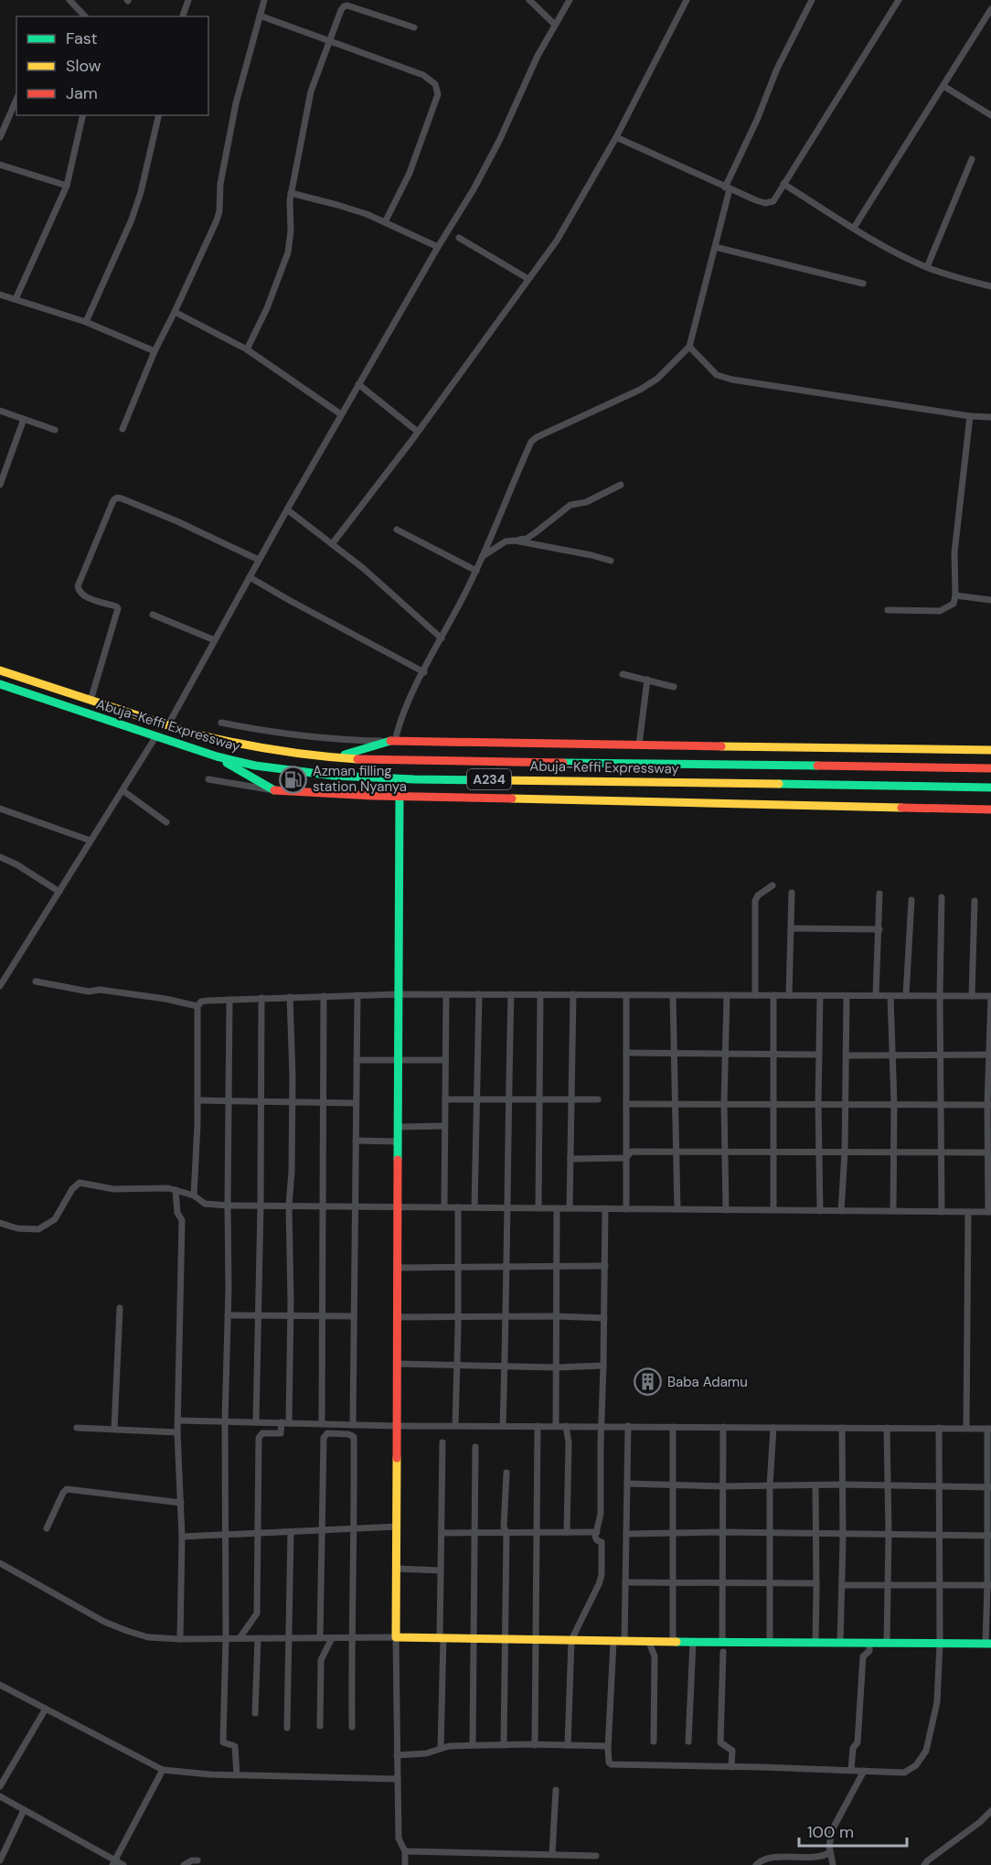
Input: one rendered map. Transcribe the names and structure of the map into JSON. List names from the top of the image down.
{
  "streets": {
    "main road": ["Abuja-Keffi Expressway", "A234"]
  },
  "places": {
    "fuel station": ["Azman filling station Nyanya"],
    "building": ["Baba Adamu"]
  },
  "legend": ["Fast", "Slow", "Jam"],
  "scale_bar": "100 m"
}
